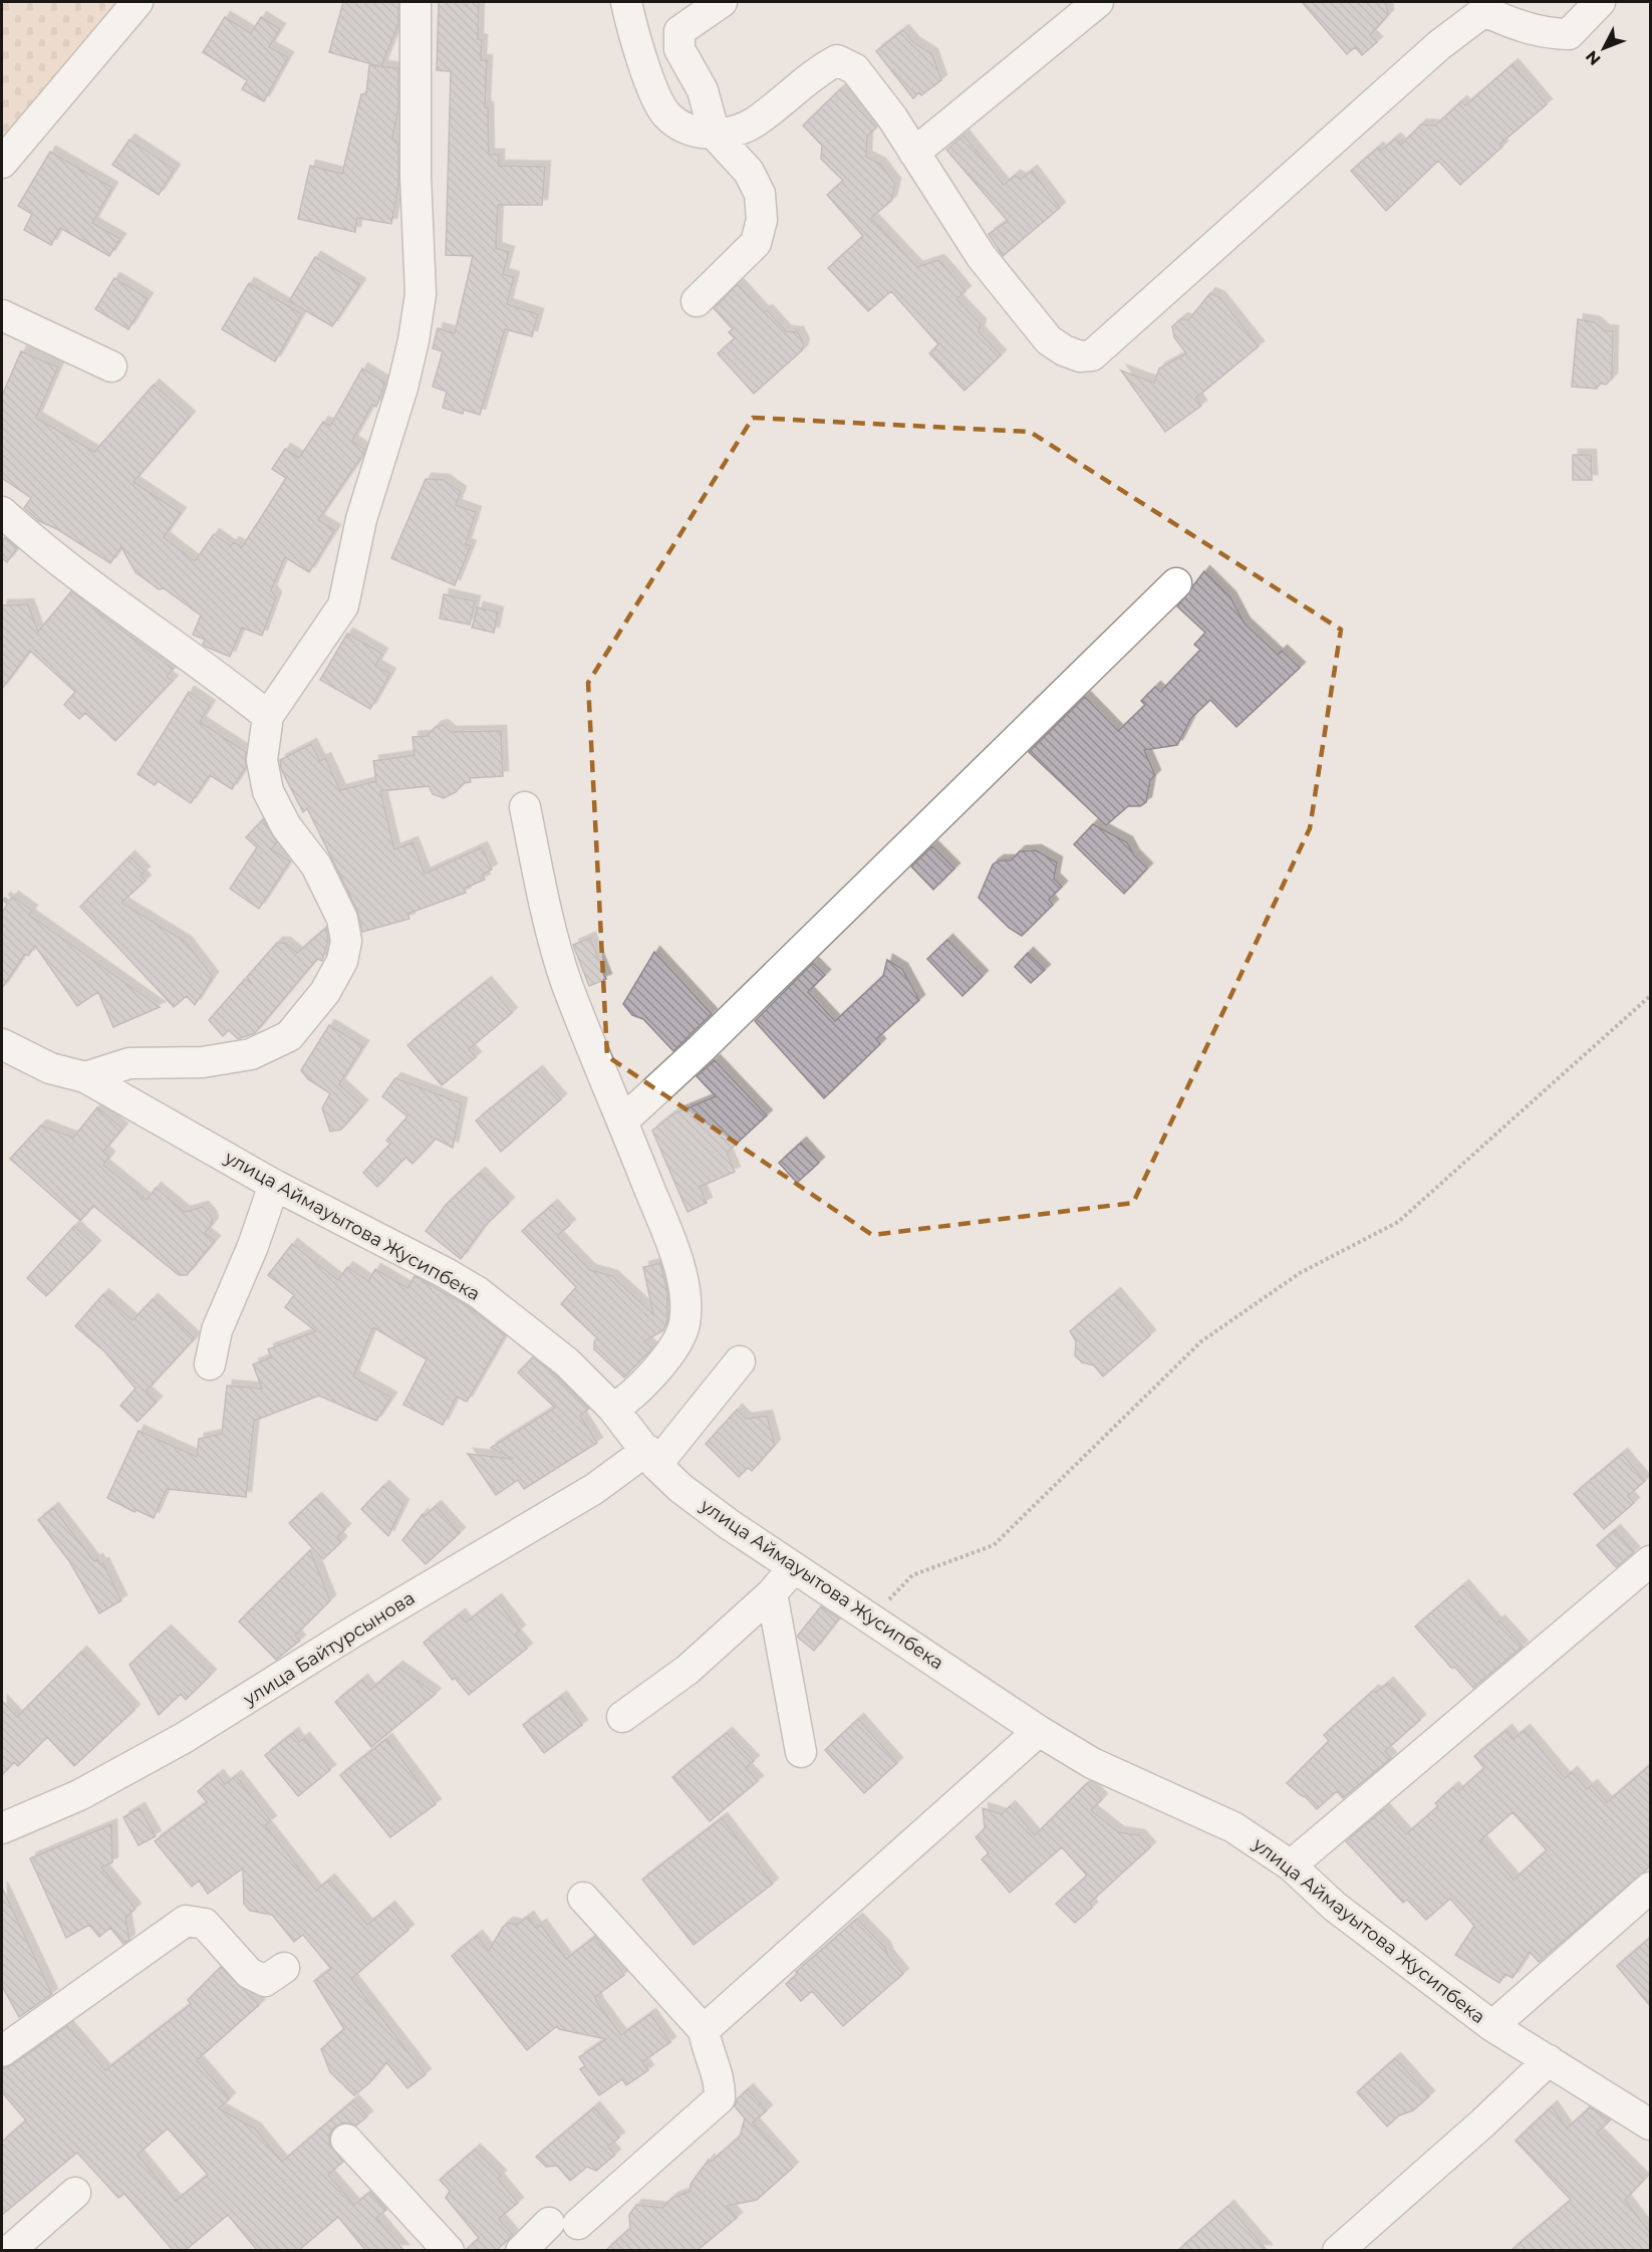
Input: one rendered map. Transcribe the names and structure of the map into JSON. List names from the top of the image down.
{
  "streets": {
    "street": ["улица Аймауытова Жусипбека", "улица Байтурсынова"]
  },
  "crossings": [
    ["улица Аймауытова Жусипбека", "улица Байтурсынова"]
  ],
  "north": "bottom left"
}
